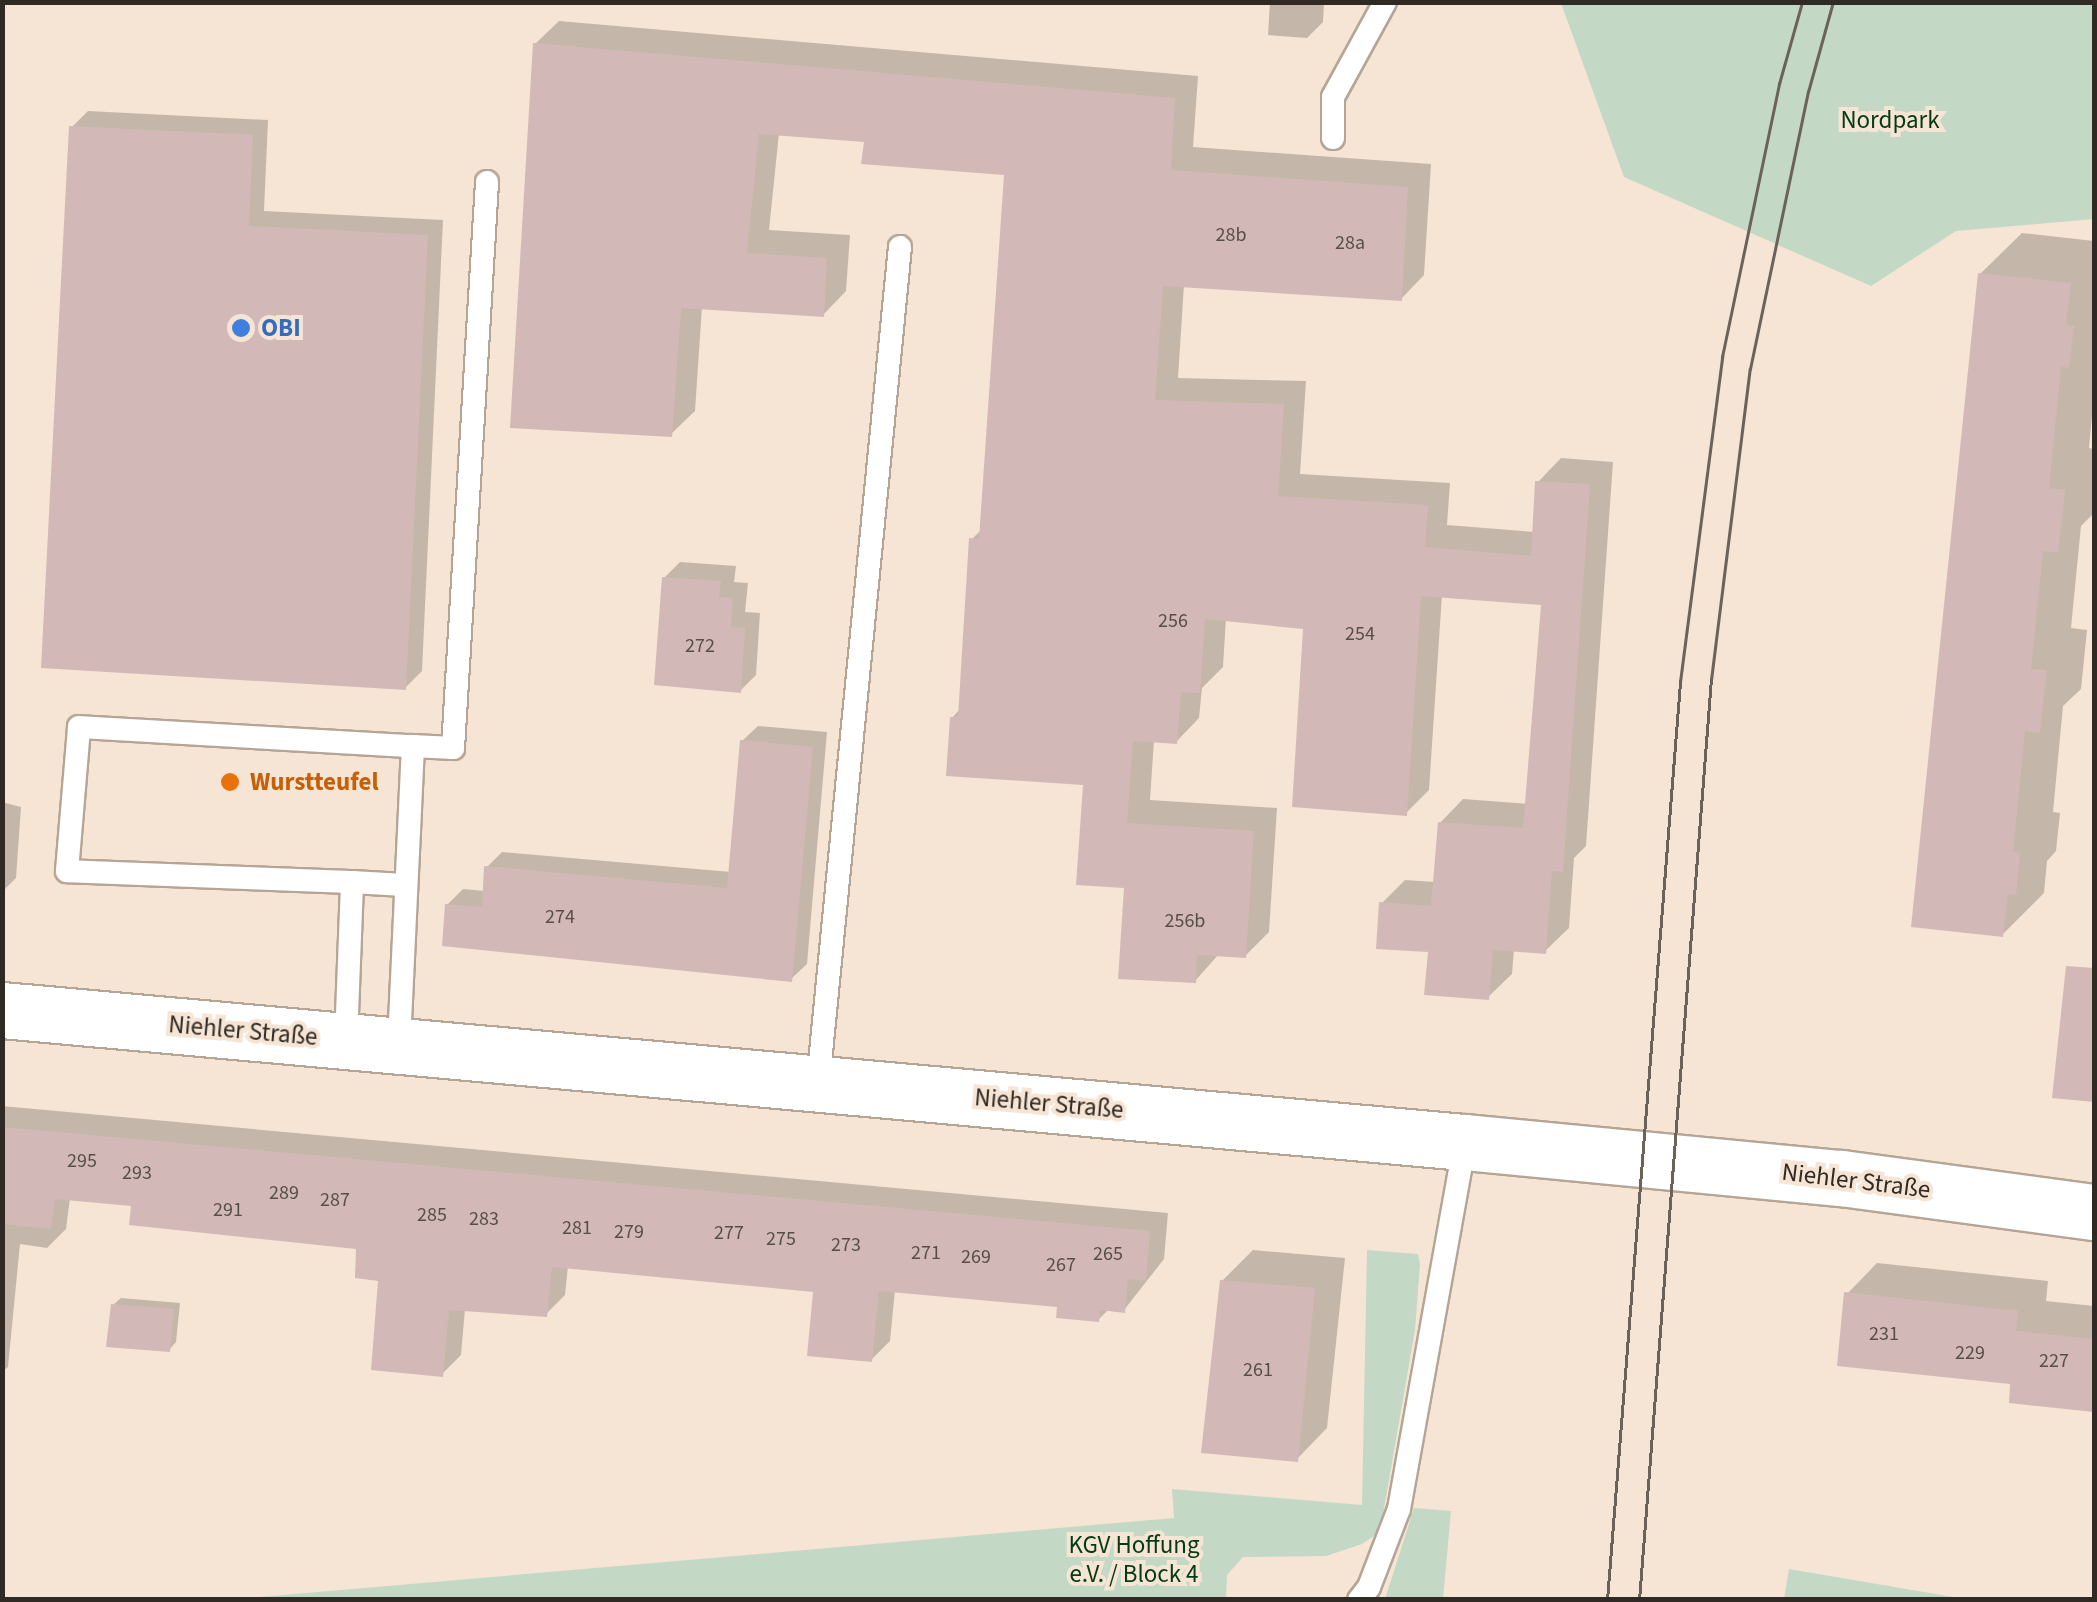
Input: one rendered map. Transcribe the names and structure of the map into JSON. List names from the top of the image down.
{
  "streets": {
    "street": ["Niehler Straße"]
  },
  "parks": ["Nordpark", "KGV Hoffung e.V. / Block 4"],
  "places": ["OBI", "Wurstteufel"],
  "house_numbers": [
    "28b",
    "28a",
    "256",
    "254",
    "272",
    "274",
    "256b",
    "295",
    "293",
    "289",
    "287",
    "291",
    "285",
    "283",
    "281",
    "279",
    "277",
    "275",
    "273",
    "271",
    "265",
    "269",
    "267",
    "231",
    "229",
    "227",
    "261"
  ]
}
